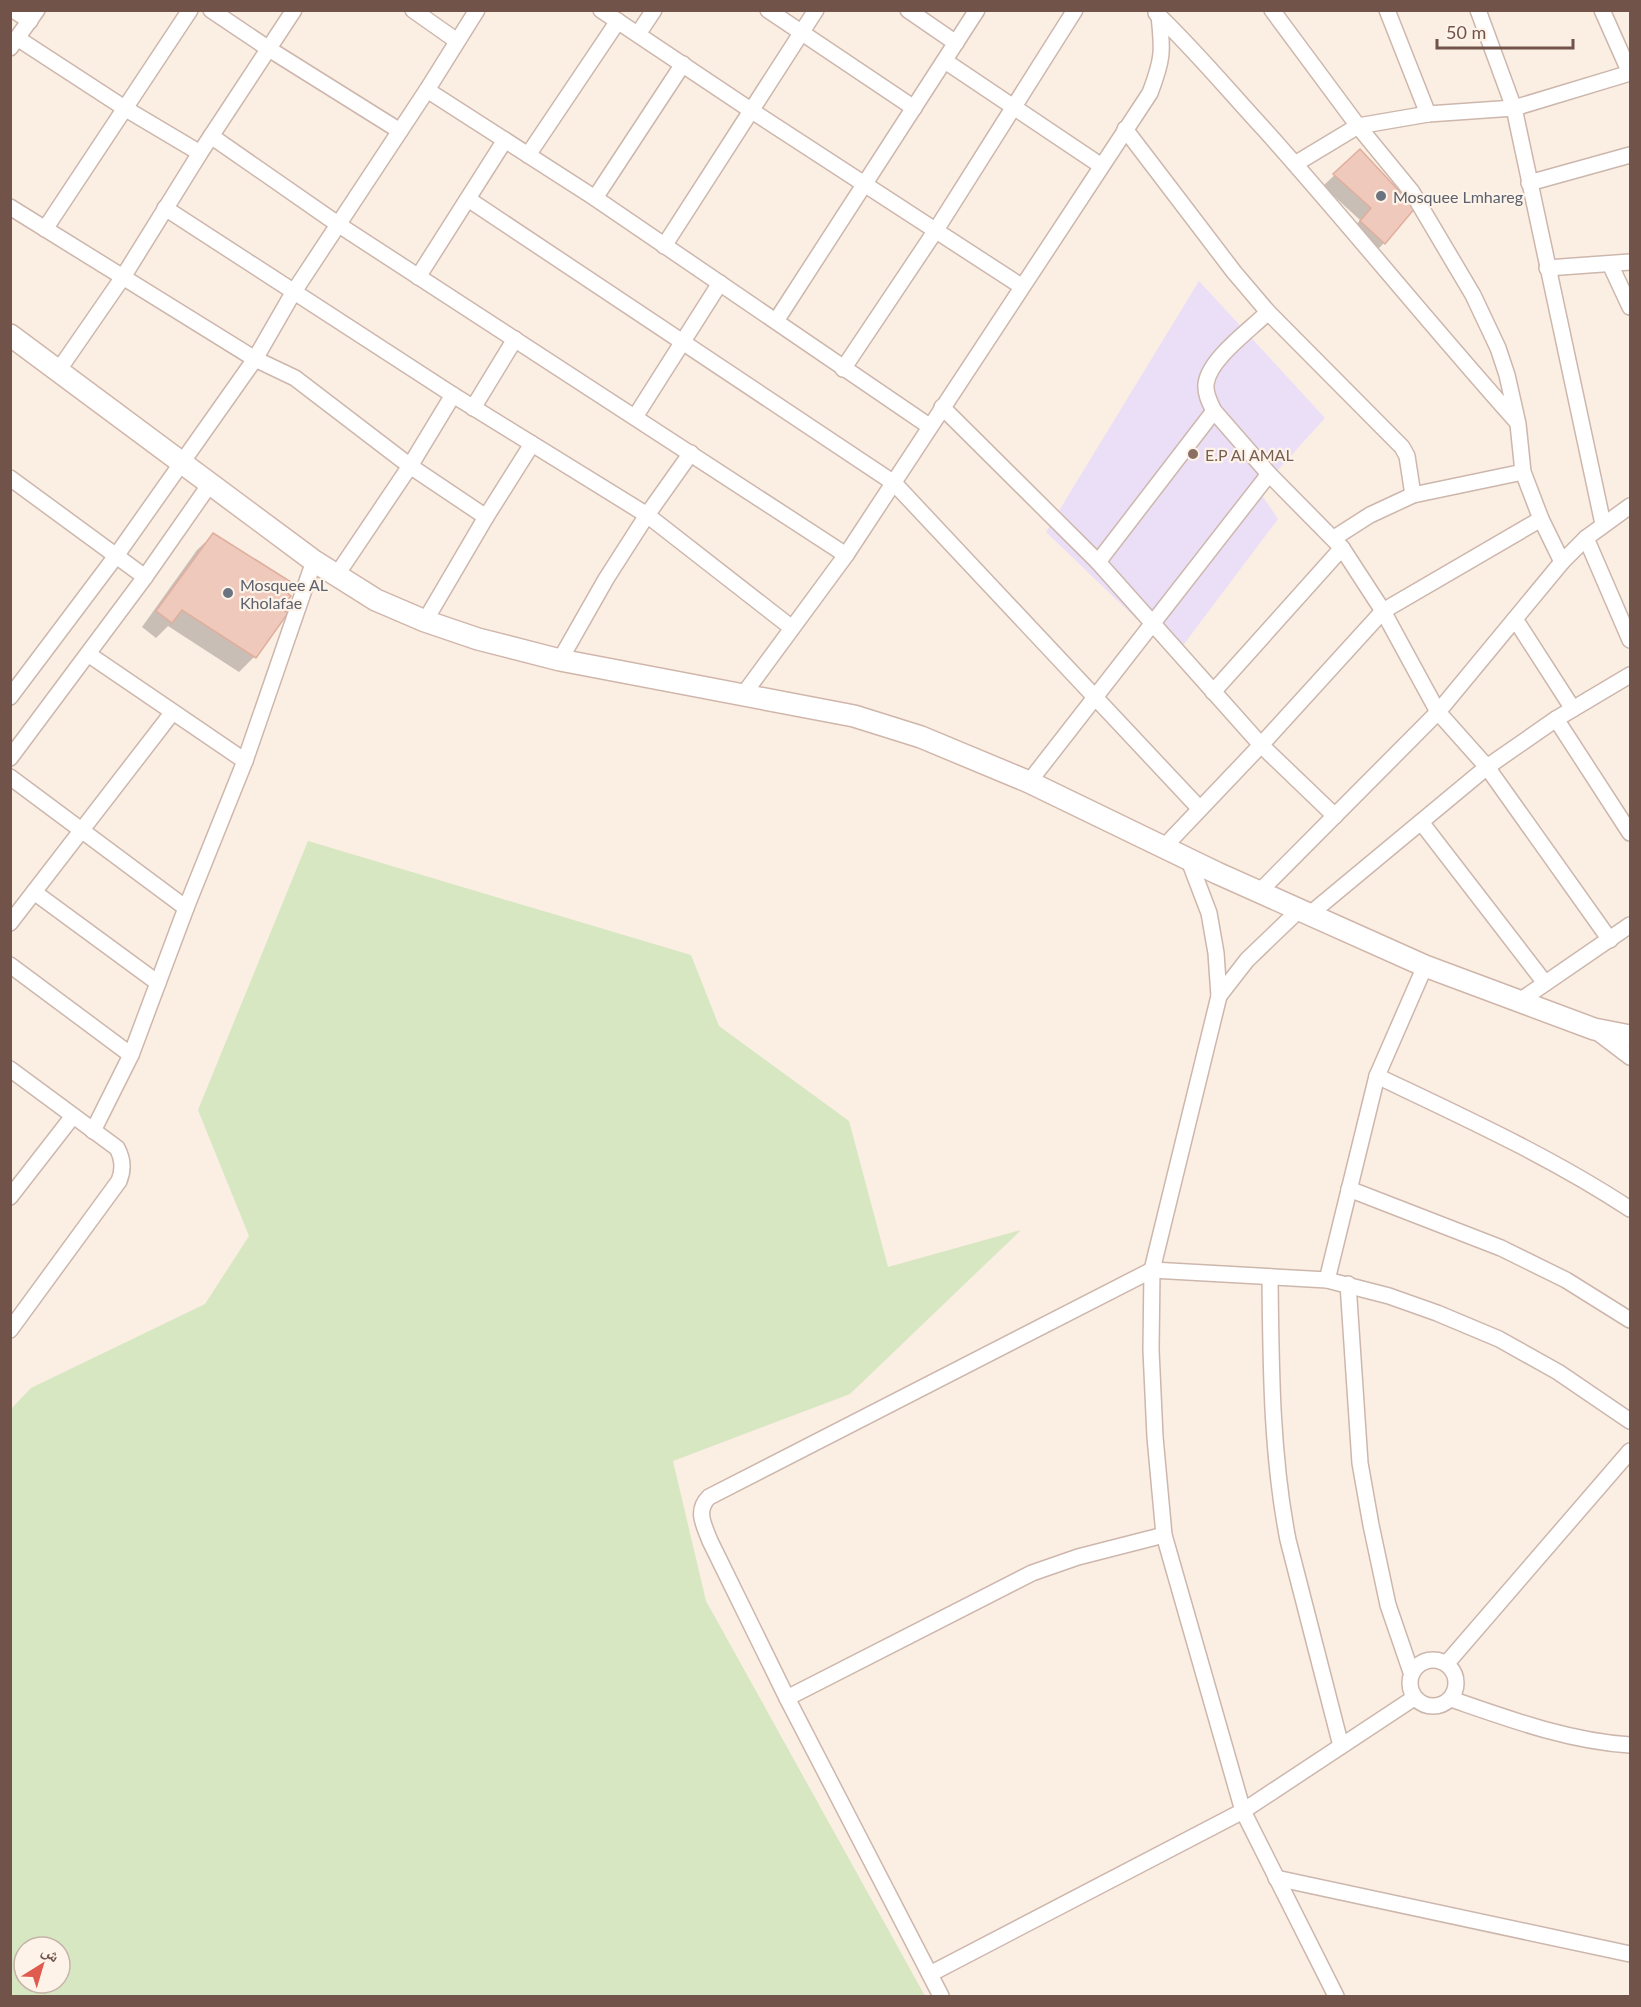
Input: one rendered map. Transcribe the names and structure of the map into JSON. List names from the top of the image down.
{
  "places": ["Mosquee Lmhareg", "E.P Al AMAL", "Mosquee AL Kholafae"],
  "scale_bar": "50 m",
  "north": "top right"
}
